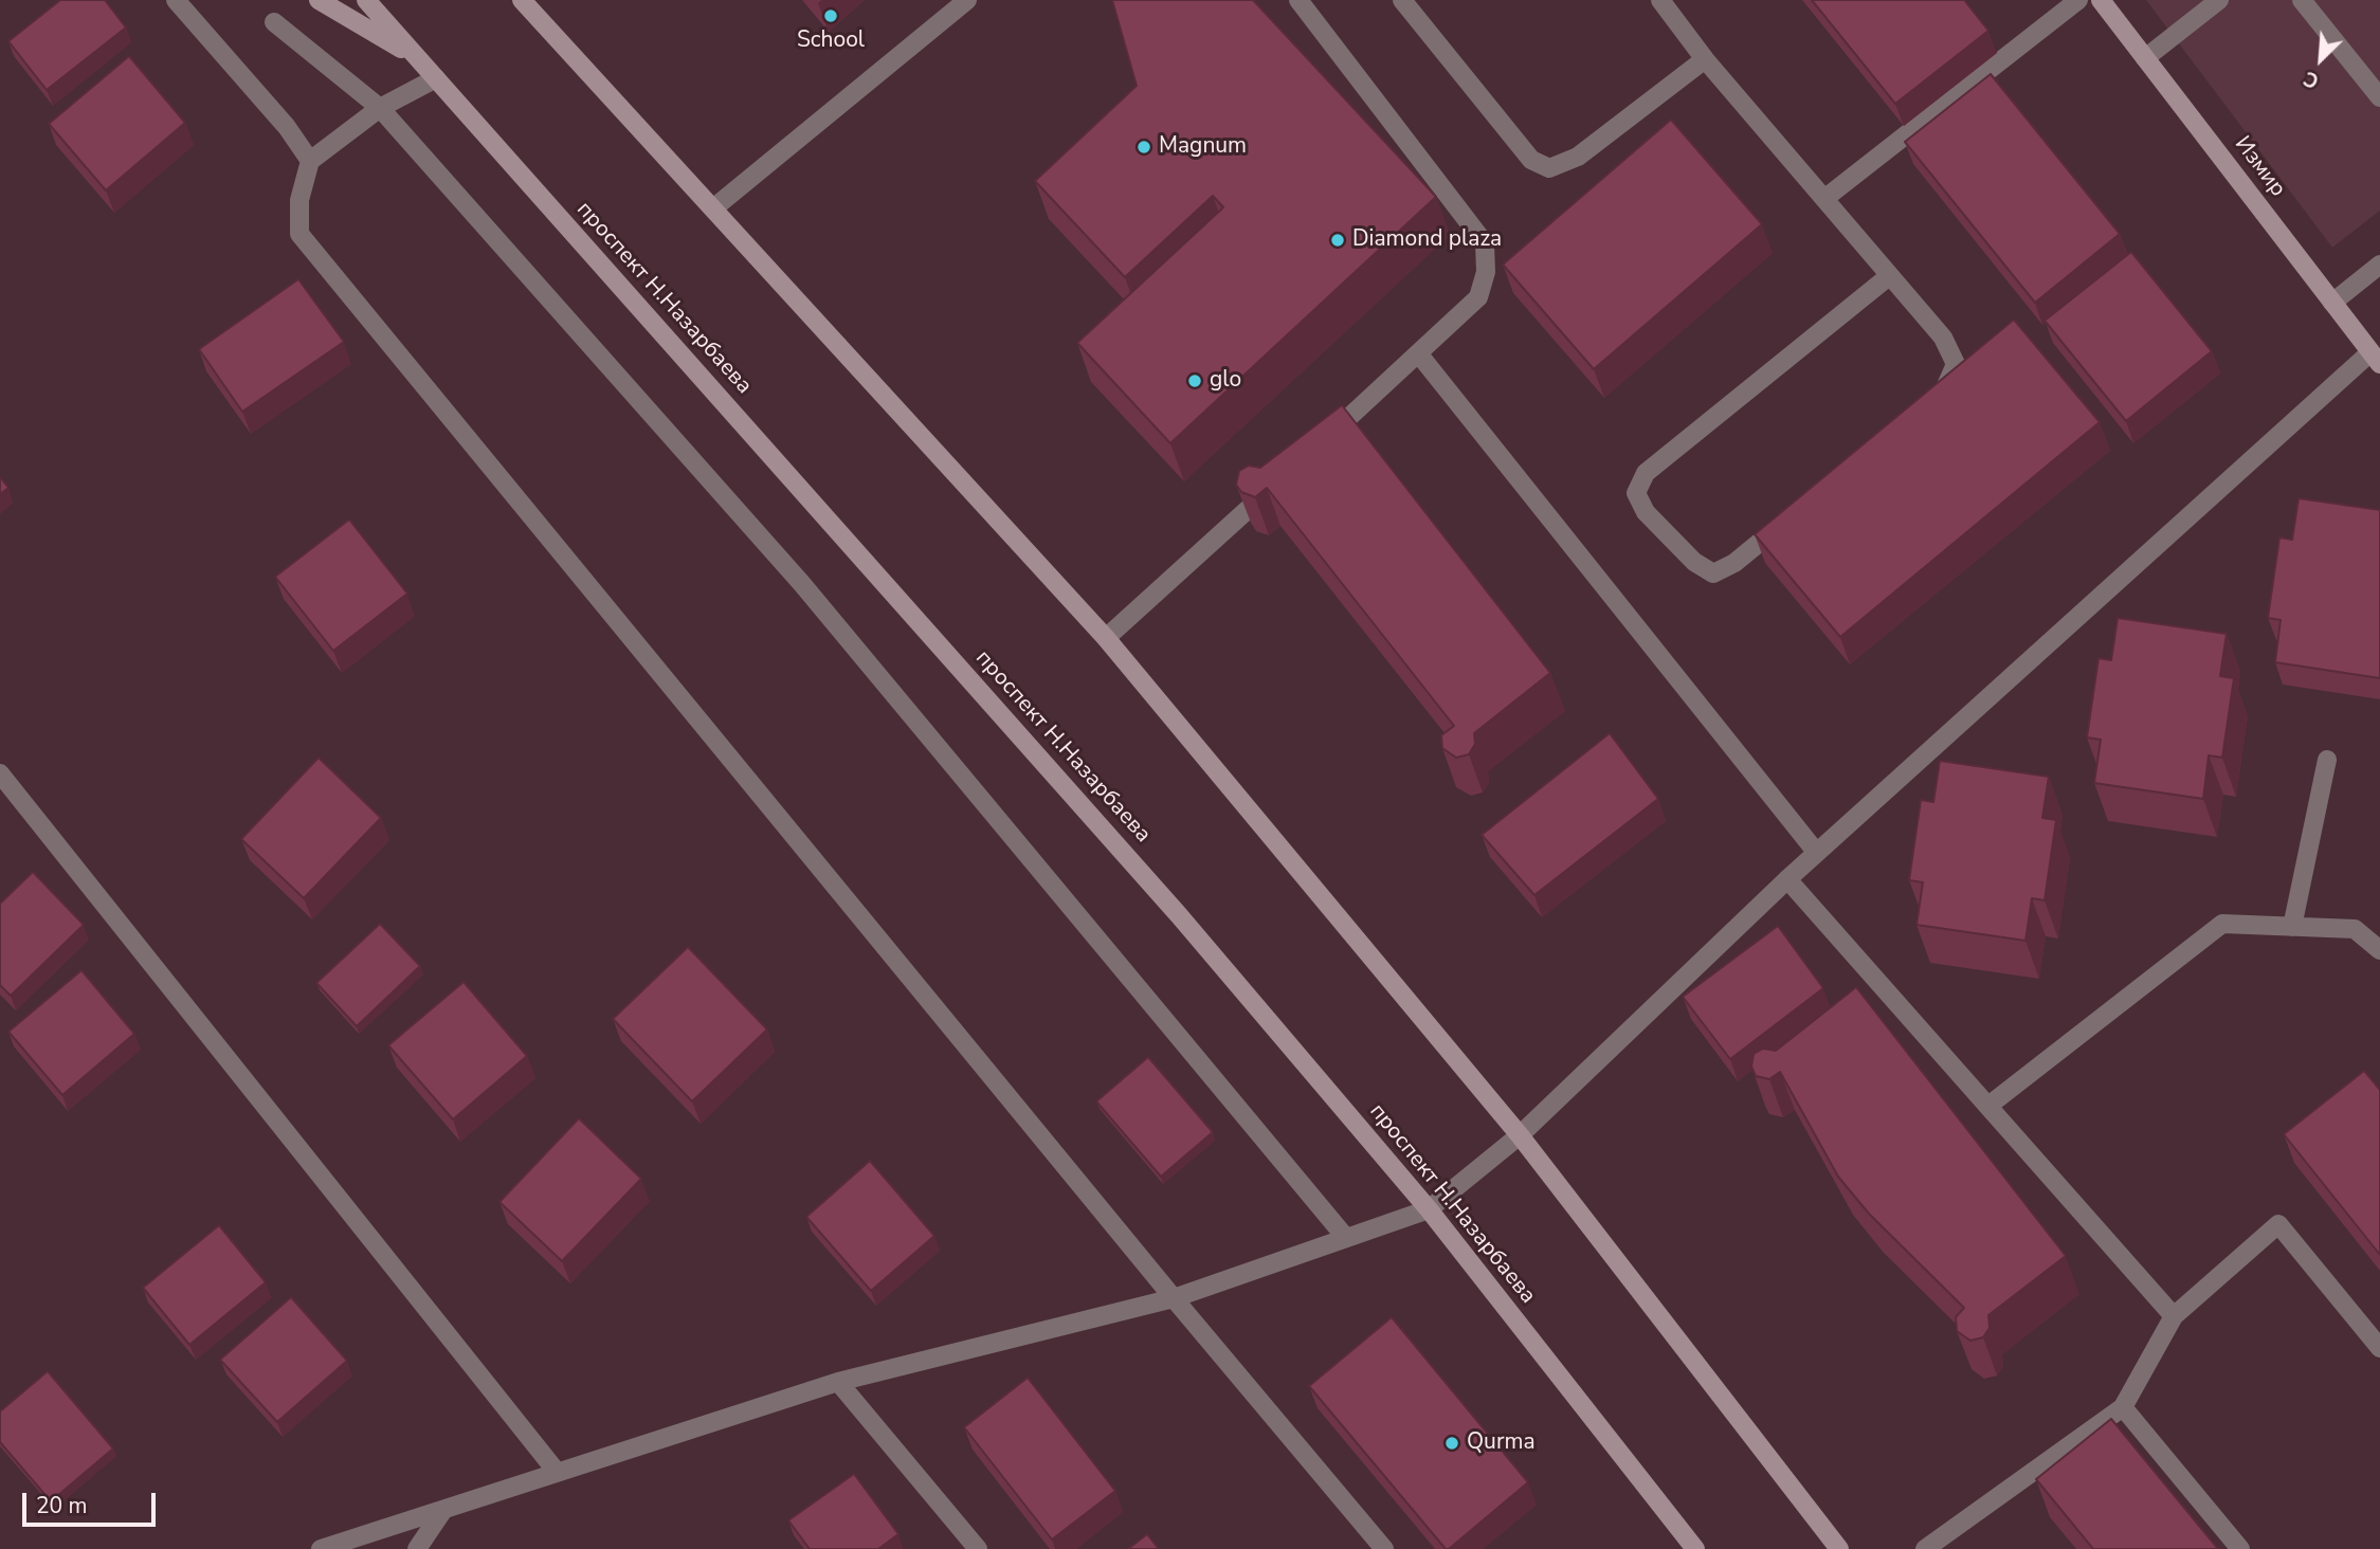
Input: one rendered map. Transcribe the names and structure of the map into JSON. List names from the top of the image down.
{
  "streets": {
    "main road": ["Измир", "проспект Н.Назарбаева"]
  },
  "places": [
    "School",
    "Magnum",
    "Diamond plaza",
    "glo",
    "Qurma"
  ],
  "scale_bar": "20 m",
  "north": "bottom left"
}
